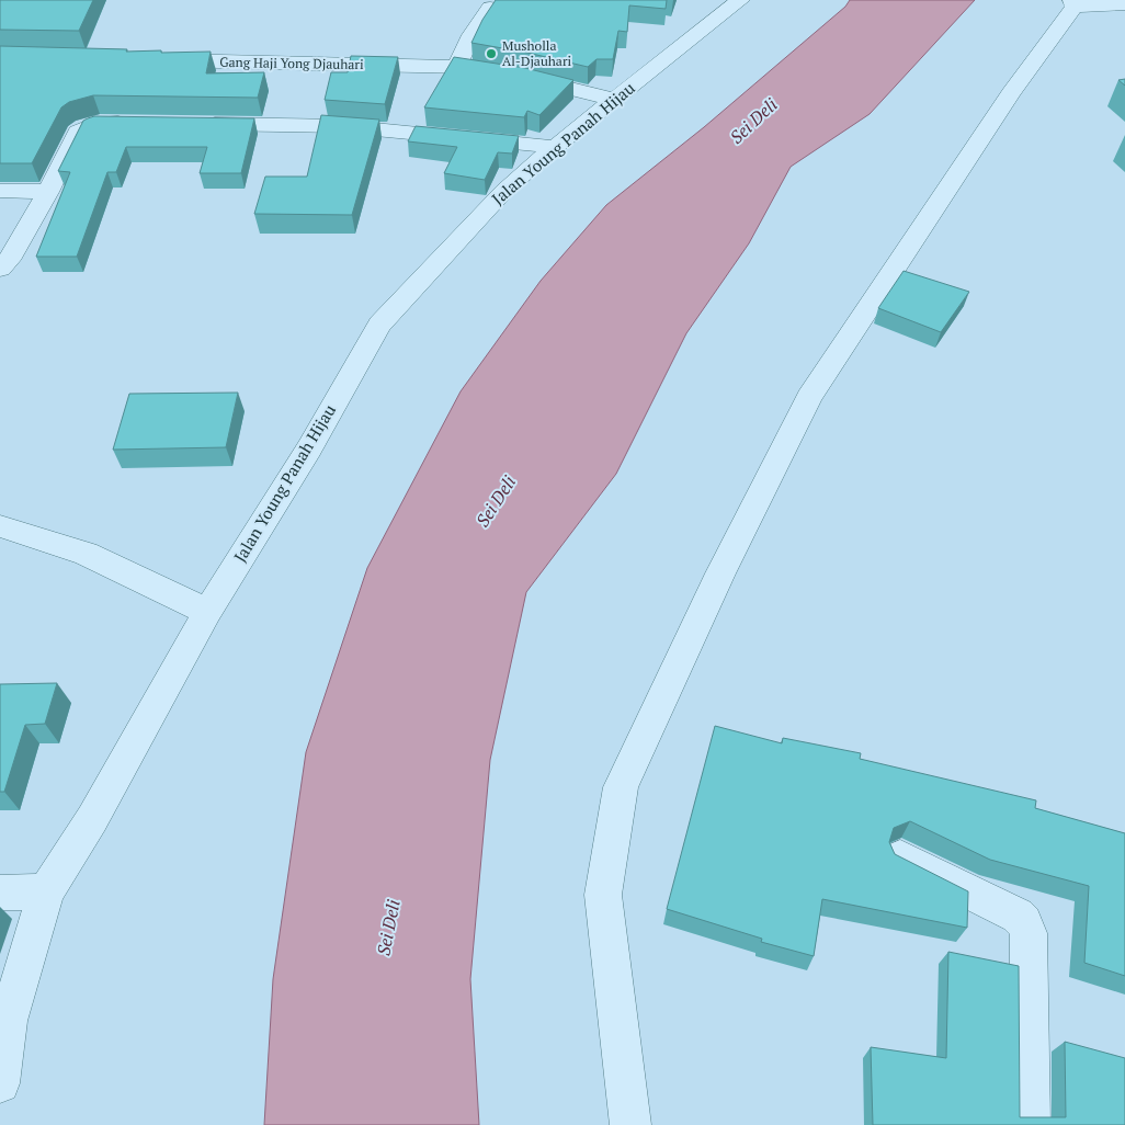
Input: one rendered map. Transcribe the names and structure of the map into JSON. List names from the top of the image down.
{
  "streets": {
    "street": ["Gang Haji Yong Djauhari", "Jalan Young Panah Hijau"]
  },
  "crossings": [
    ["Gang Haji Yong Djauhari", "Jalan Young Panah Hijau"]
  ],
  "water": ["Sei Deli"],
  "places": ["Musholla Al-Djauhari"]
}
